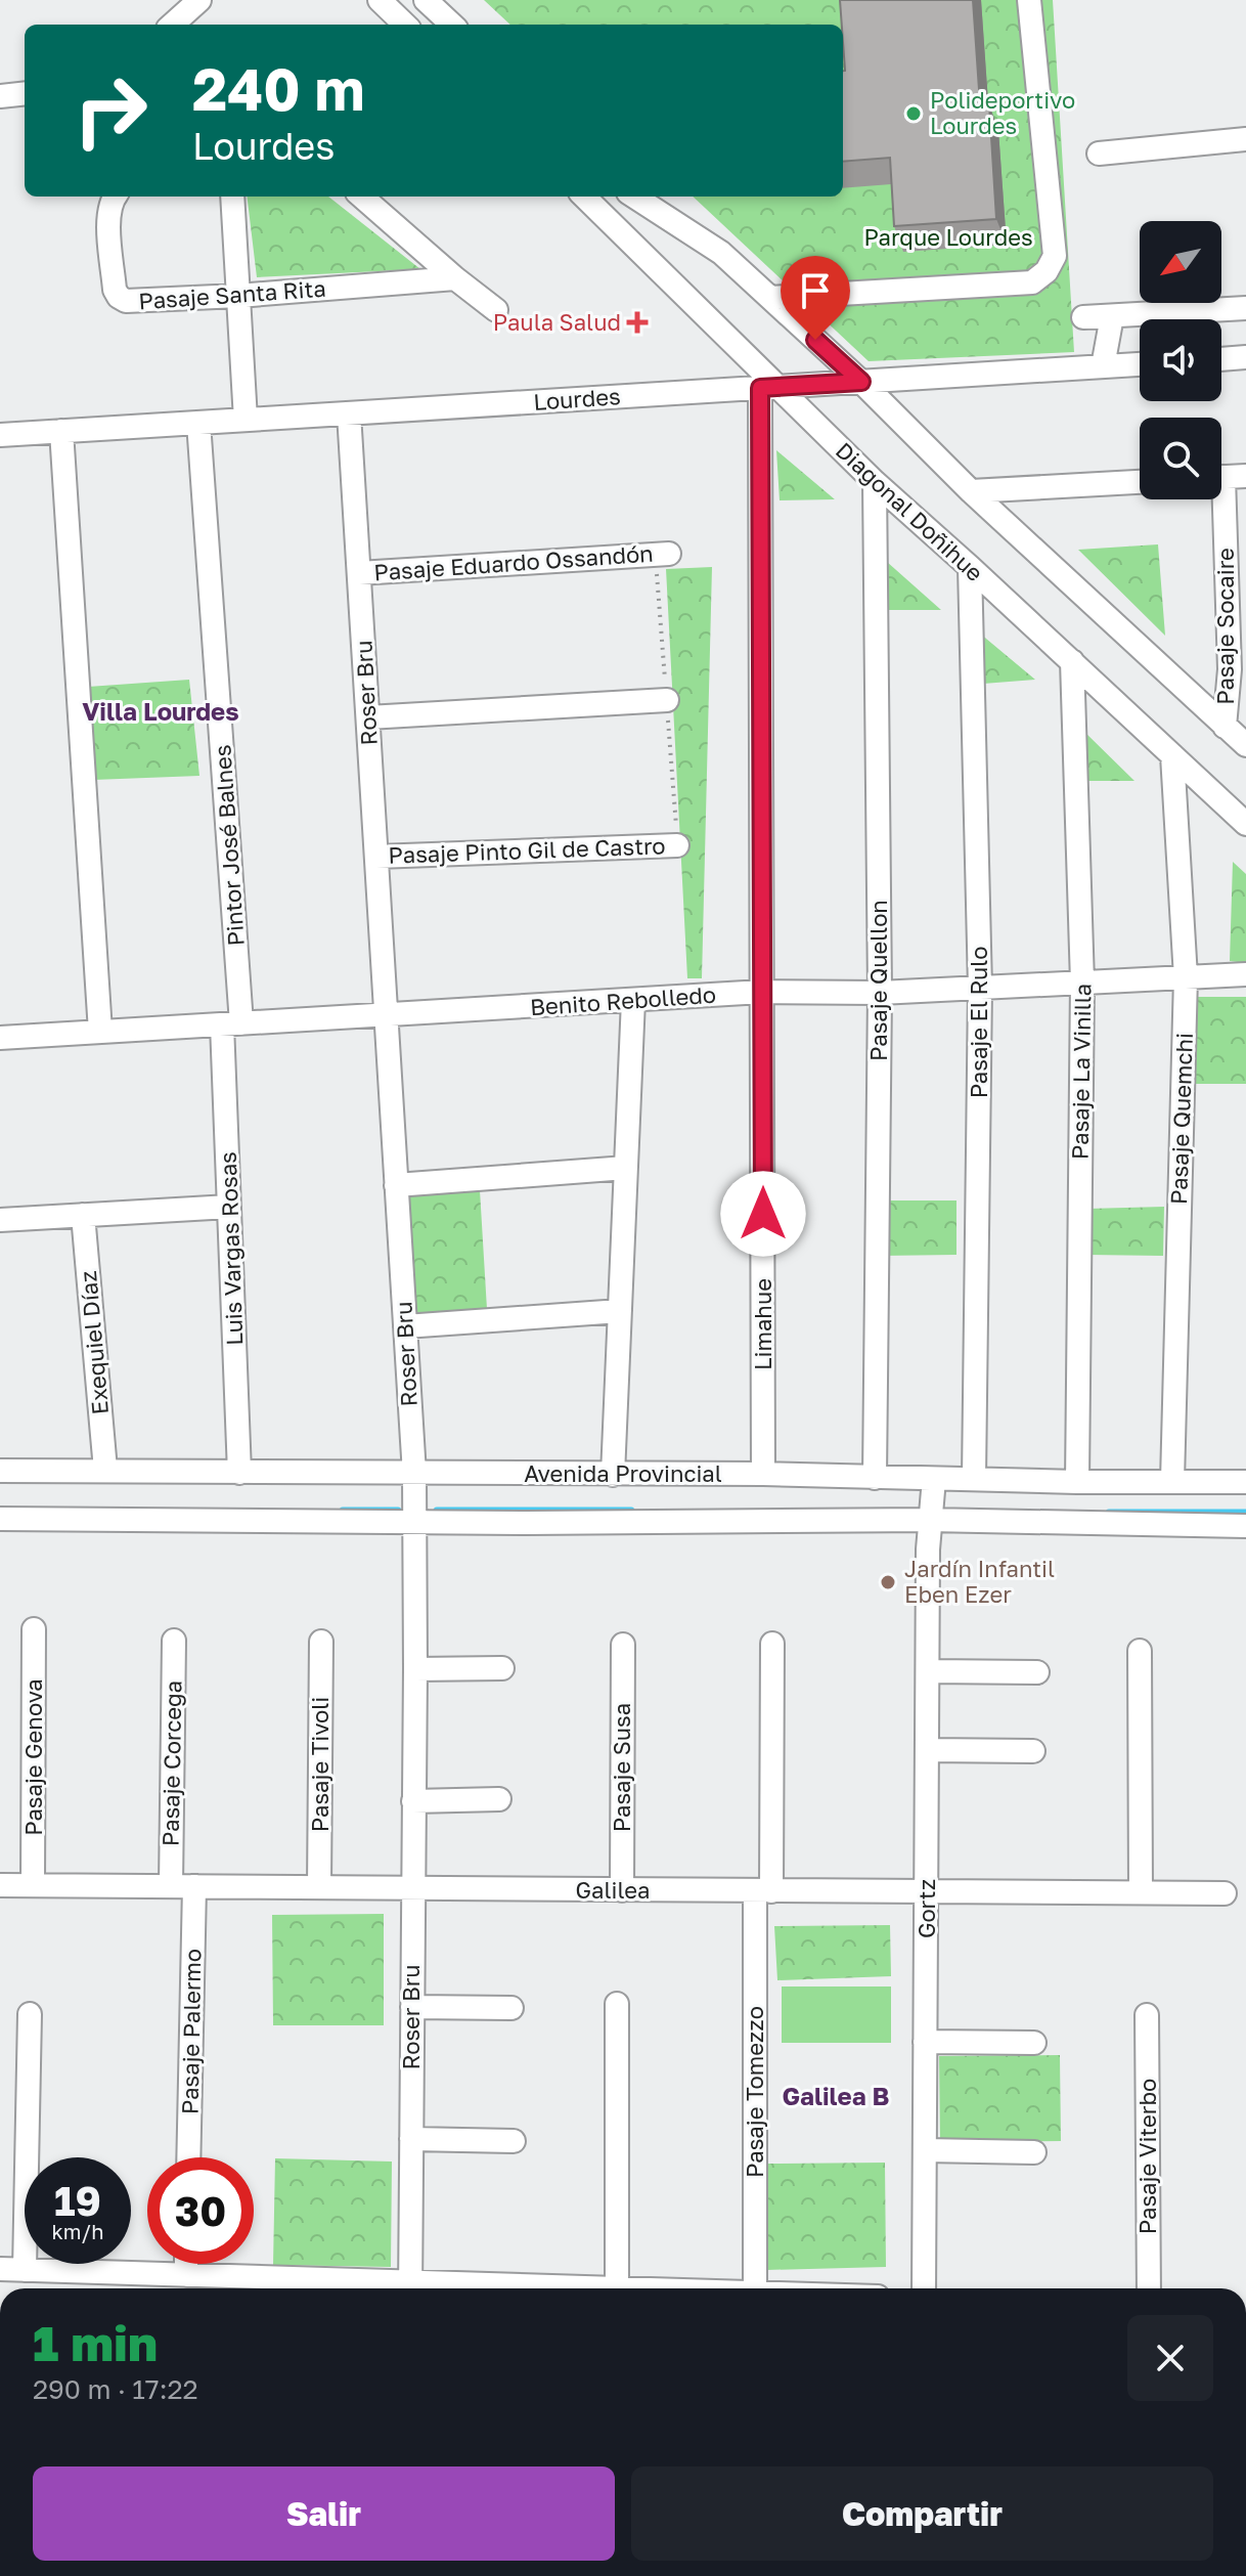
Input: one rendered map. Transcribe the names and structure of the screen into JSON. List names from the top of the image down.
{
  "streets": {
    "street": [
      "Pasaje Santa Rita",
      "Lourdes",
      "Diagonal Doñihue",
      "Pasaje Eduardo Ossandón",
      "Pasaje Socaire",
      "Roser Bru",
      "Pintor José Balnes",
      "Pasaje Pinto Gil de Castro",
      "Pasaje Quellon",
      "Benito Rebolledo",
      "Pasaje El Rulo",
      "Pasaje La Vinilla",
      "Pasaje Quemchi",
      "Luis Vargas Rosas",
      "Limahue",
      "Exequiel Díaz",
      "Avenida Provincial",
      "Pasaje Genova",
      "Pasaje Corcega",
      "Pasaje Tivoli",
      "Pasaje Susa",
      "Galilea",
      "Gortz",
      "Pasaje Palermo",
      "Pasaje Tomezzo",
      "Pasaje Viterbo"
    ]
  },
  "crossings": [
    ["Lourdes", "Diagonal Doñihue"],
    ["Lourdes", "Roser Bru"],
    ["Lourdes", "Pintor José Balnes"],
    ["Lourdes", "Limahue"],
    ["Diagonal Doñihue", "Pasaje Quellon"],
    ["Diagonal Doñihue", "Pasaje El Rulo"],
    ["Diagonal Doñihue", "Pasaje La Vinilla"],
    ["Diagonal Doñihue", "Pasaje Quemchi"],
    ["Diagonal Doñihue", "Limahue"],
    ["Pasaje Eduardo Ossandón", "Roser Bru"],
    ["Roser Bru", "Pasaje Pinto Gil de Castro"],
    ["Roser Bru", "Benito Rebolledo"],
    ["Roser Bru", "Avenida Provincial"],
    ["Roser Bru", "Galilea"],
    ["Pintor José Balnes", "Benito Rebolledo"],
    ["Pintor José Balnes", "Luis Vargas Rosas"],
    ["Pasaje Quellon", "Benito Rebolledo"],
    ["Pasaje Quellon", "Avenida Provincial"],
    ["Benito Rebolledo", "Pasaje El Rulo"],
    ["Benito Rebolledo", "Pasaje La Vinilla"],
    ["Benito Rebolledo", "Pasaje Quemchi"],
    ["Benito Rebolledo", "Luis Vargas Rosas"],
    ["Benito Rebolledo", "Limahue"],
    ["Pasaje El Rulo", "Avenida Provincial"],
    ["Pasaje La Vinilla", "Avenida Provincial"],
    ["Pasaje Quemchi", "Avenida Provincial"],
    ["Luis Vargas Rosas", "Avenida Provincial"],
    ["Limahue", "Avenida Provincial"],
    ["Exequiel Díaz", "Avenida Provincial"],
    ["Avenida Provincial", "Gortz"],
    ["Pasaje Genova", "Galilea"],
    ["Pasaje Corcega", "Galilea"],
    ["Pasaje Tivoli", "Galilea"],
    ["Pasaje Susa", "Galilea"],
    ["Galilea", "Gortz"],
    ["Galilea", "Pasaje Palermo"],
    ["Galilea", "Pasaje Tomezzo"]
  ],
  "districts": ["Villa Lourdes", "Galilea B"],
  "parks": ["Parque Lourdes"],
  "places": {
    "other": ["Polideportivo Lourdes", "Jardín Infantil Eben Ezer"],
    "health": ["Paula Salud"]
  },
  "north": "bottom left",
  "page": {
    "turn": ["240 m", "Lourdes"],
    "speed": "19 km/h",
    "limit": "30",
    "heading": ["1 min", "290 m · 17:22"],
    "buttons": ["Salir", "Compartir"]
  }
}
